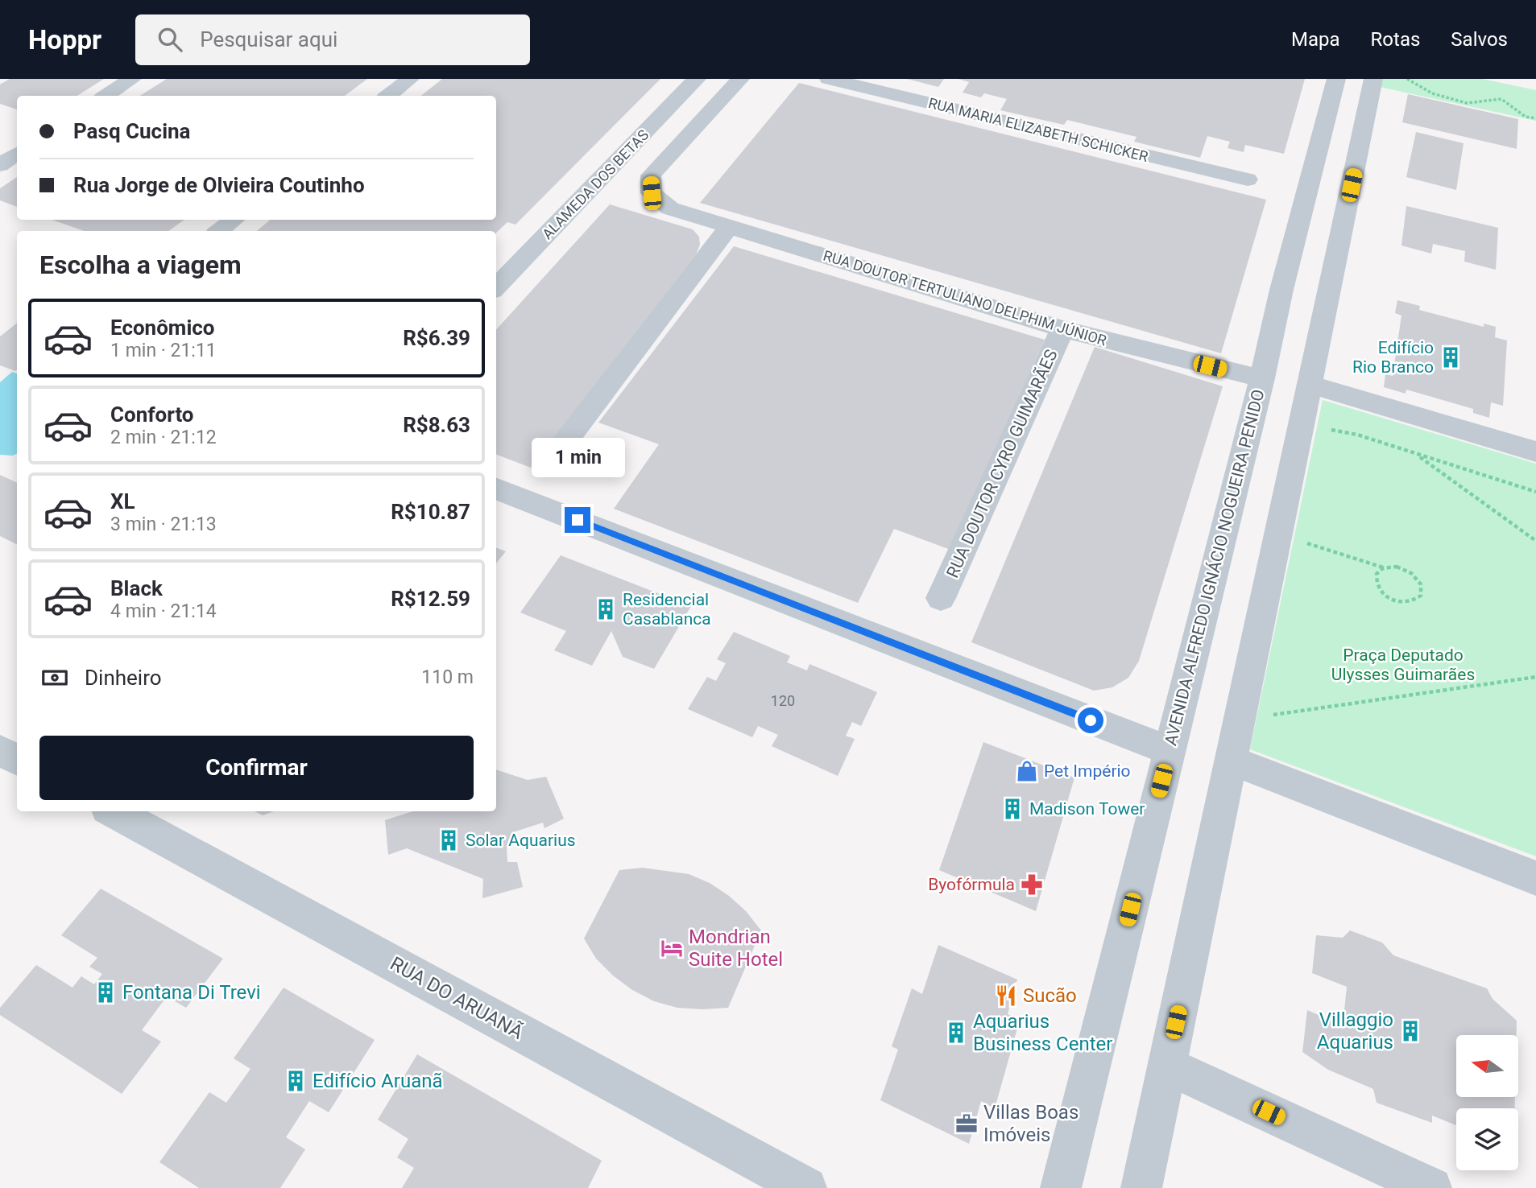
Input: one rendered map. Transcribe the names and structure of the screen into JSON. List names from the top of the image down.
{
  "streets": {
    "street": [
      "RUA MARIA ELIZABETH SCHICKER",
      "ALAMEDA DOS BETAS",
      "RUA DOUTOR TERTULIANO DELPHIM JÚNIOR",
      "RUA DOUTOR CYRO GUIMARÃES",
      "AVENIDA ALFREDO IGNÁCIO NOGUEIRA PENIDO",
      "RUA DO ARUANÃ"
    ]
  },
  "crossings": [
    ["RUA DOUTOR TERTULIANO DELPHIM JÚNIOR", "RUA DOUTOR CYRO GUIMARÃES"],
    ["RUA DOUTOR TERTULIANO DELPHIM JÚNIOR", "AVENIDA ALFREDO IGNÁCIO NOGUEIRA PENIDO"]
  ],
  "parks": ["Praça Deputado Ulysses Guimarães"],
  "places": {
    "building": [
      "Edifício Rio Branco",
      "Residencial Casablanca",
      "Madison Tower",
      "Solar Aquarius",
      "Fontana Di Trevi",
      "Villaggio Aquarius",
      "Aquarius Business Center",
      "Edifício Aruanã"
    ],
    "shop": ["Pet Império"],
    "pharmacy": ["Byofórmula"],
    "hotel": ["Mondrian Suite Hotel"],
    "restaurant": ["Sucão"],
    "office": ["Villas Boas Imóveis"]
  },
  "house_numbers": ["120"],
  "north": "left",
  "page": {
    "header": "Hoppr",
    "search": "Pesquisar aqui",
    "nav": ["Mapa", "Rotas", "Salvos"],
    "banner": ["Pasq Cucina", "Rua Jorge de Olvieira Coutinho"],
    "heading": "Escolha a viagem",
    "list": [
      {
        "name": "Econômico",
        "note": "1 min · 21:11",
        "value": "R$6.39"
      },
      {
        "name": "Conforto",
        "note": "2 min · 21:12",
        "value": "R$8.63"
      },
      {
        "name": "XL",
        "note": "3 min · 21:13",
        "value": "R$10.87"
      },
      {
        "name": "Black",
        "note": "4 min · 21:14",
        "value": "R$12.59"
      }
    ],
    "bubble": "1 min",
    "pay": ["Dinheiro", "110 m"],
    "buttons": "Confirmar"
  }
}
